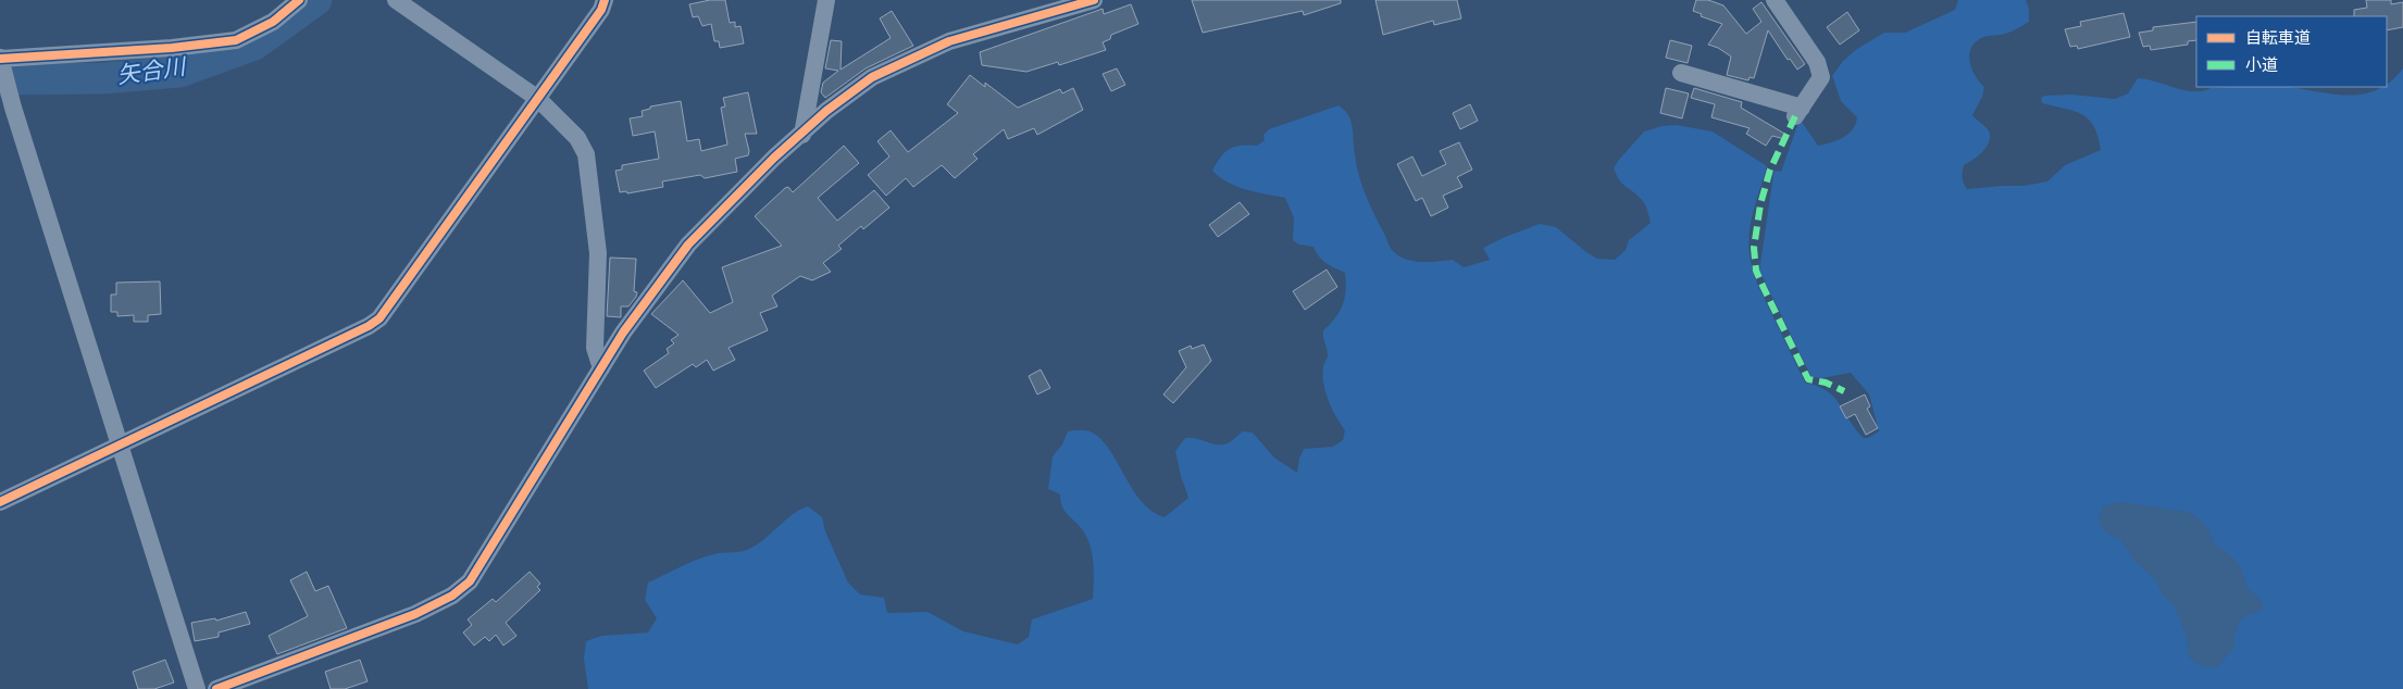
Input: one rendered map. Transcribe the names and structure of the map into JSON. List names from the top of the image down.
{
  "water": ["矢合川"],
  "legend": ["自転車道", "小道"]
}
